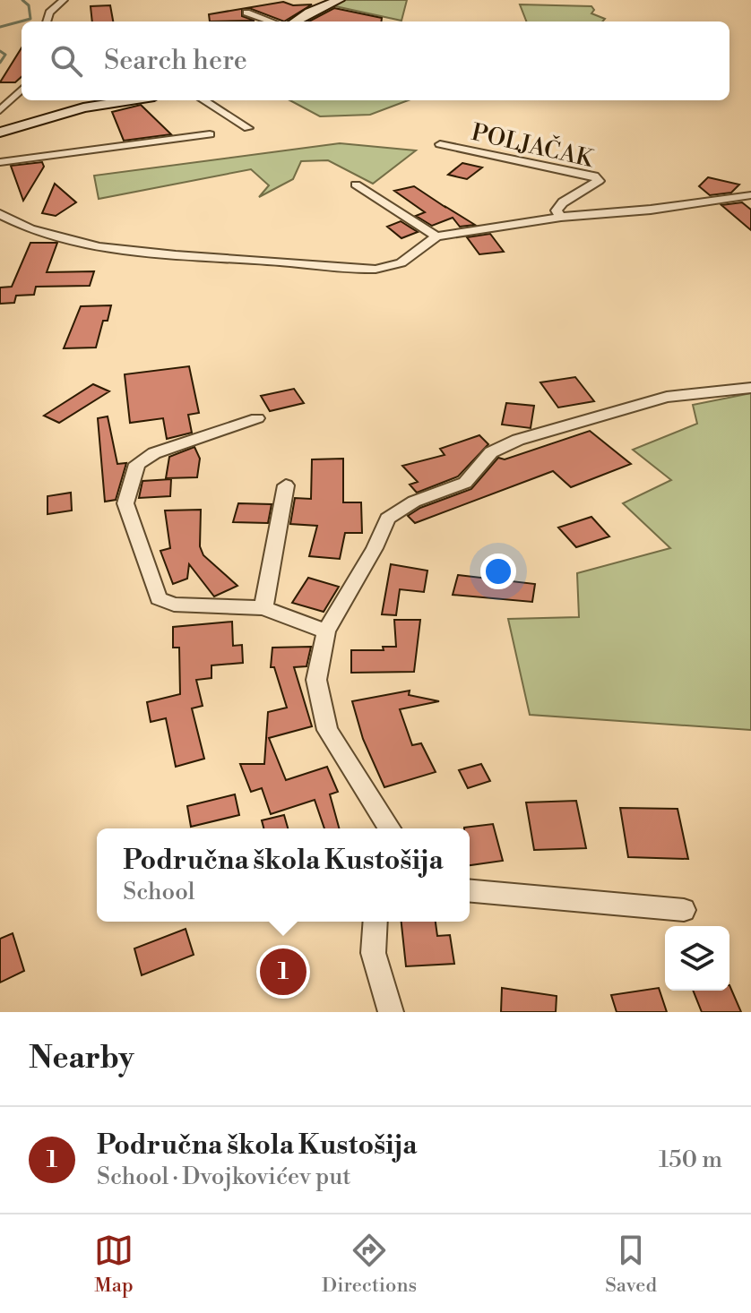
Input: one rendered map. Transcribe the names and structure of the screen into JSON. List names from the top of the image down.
{
  "streets": {
    "street": ["POLJAČAK"]
  },
  "page": {
    "search": "Search here",
    "popup": ["Područna škola Kustošija", "School"],
    "pins": "1",
    "heading": "Nearby",
    "list": [
      {
        "mark": "1",
        "name": "Područna škola Kustošija",
        "note": "School · Dvojkovićev put",
        "value": "150 m"
      }
    ],
    "nav": ["Map", "Directions", "Saved"]
  }
}
